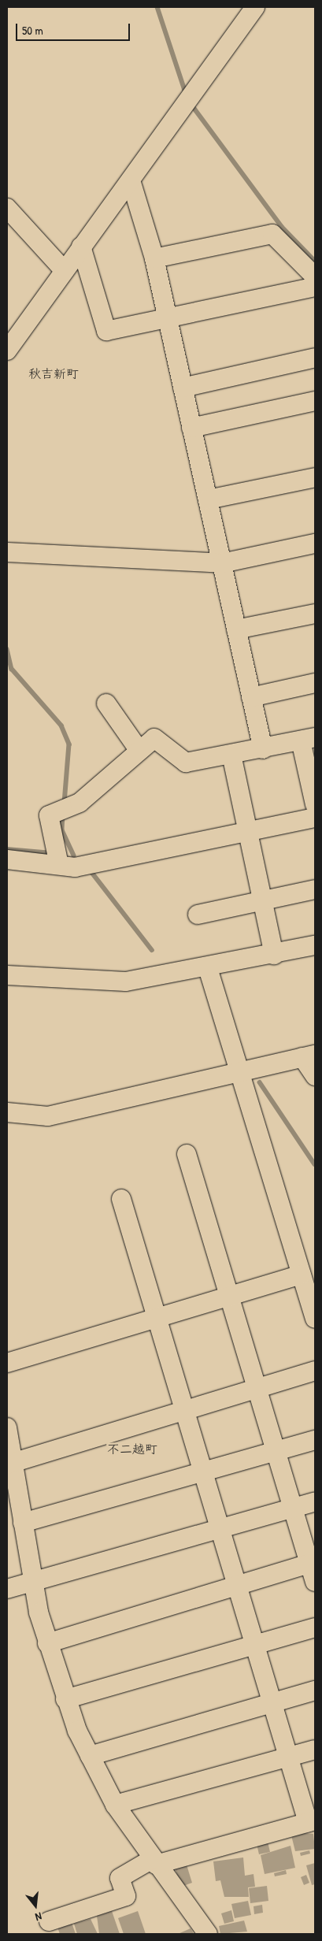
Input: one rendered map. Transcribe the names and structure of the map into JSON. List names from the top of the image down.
{
  "districts": ["秋吉新町", "不二越町"],
  "scale_bar": "50 m",
  "north": "bottom"
}
